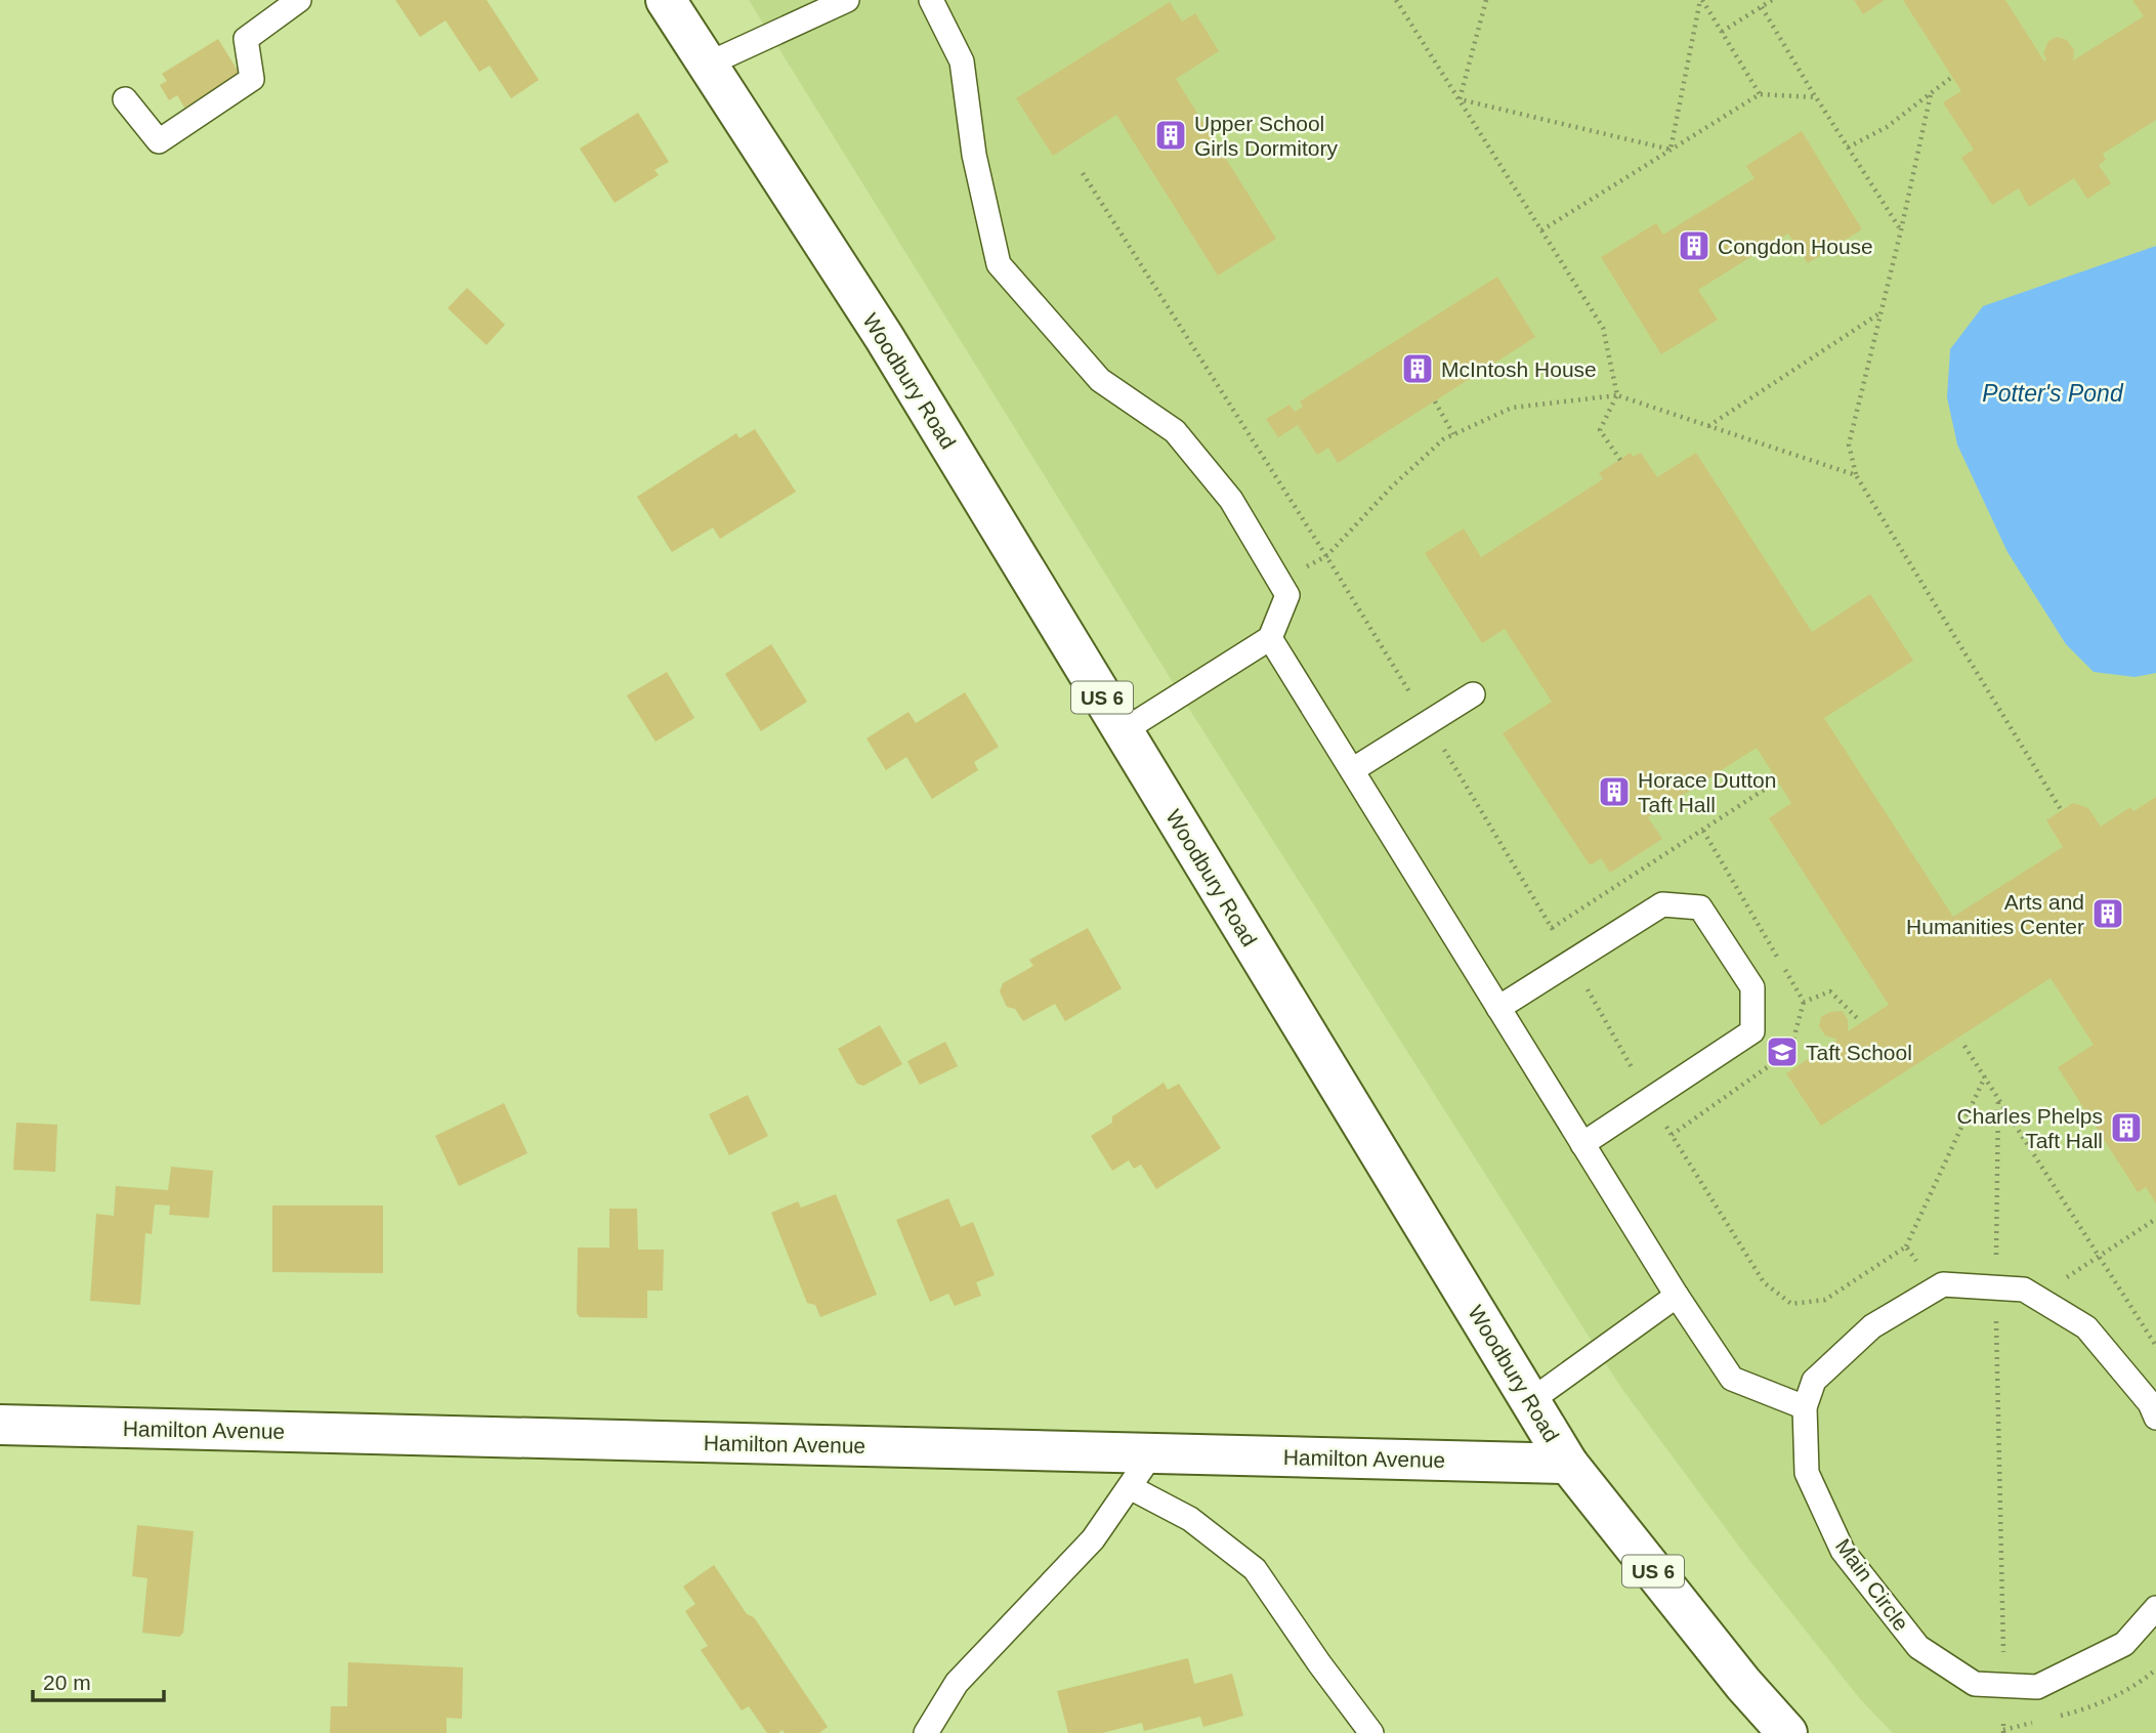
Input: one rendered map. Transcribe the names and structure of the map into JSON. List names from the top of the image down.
{
  "streets": {
    "main road": ["Woodbury Road", "US 6", "Hamilton Avenue"],
    "lane": ["Main Circle"]
  },
  "crossings": [
    ["Woodbury Road", "Hamilton Avenue"]
  ],
  "water": ["Potter's Pond"],
  "places": {
    "building": [
      "Upper School Girls Dormitory",
      "Congdon House",
      "McIntosh House",
      "Horace Dutton Taft Hall",
      "Arts and Humanities Center",
      "Charles Phelps Taft Hall"
    ],
    "school or university": ["Taft School"]
  },
  "scale_bar": "20 m"
}
